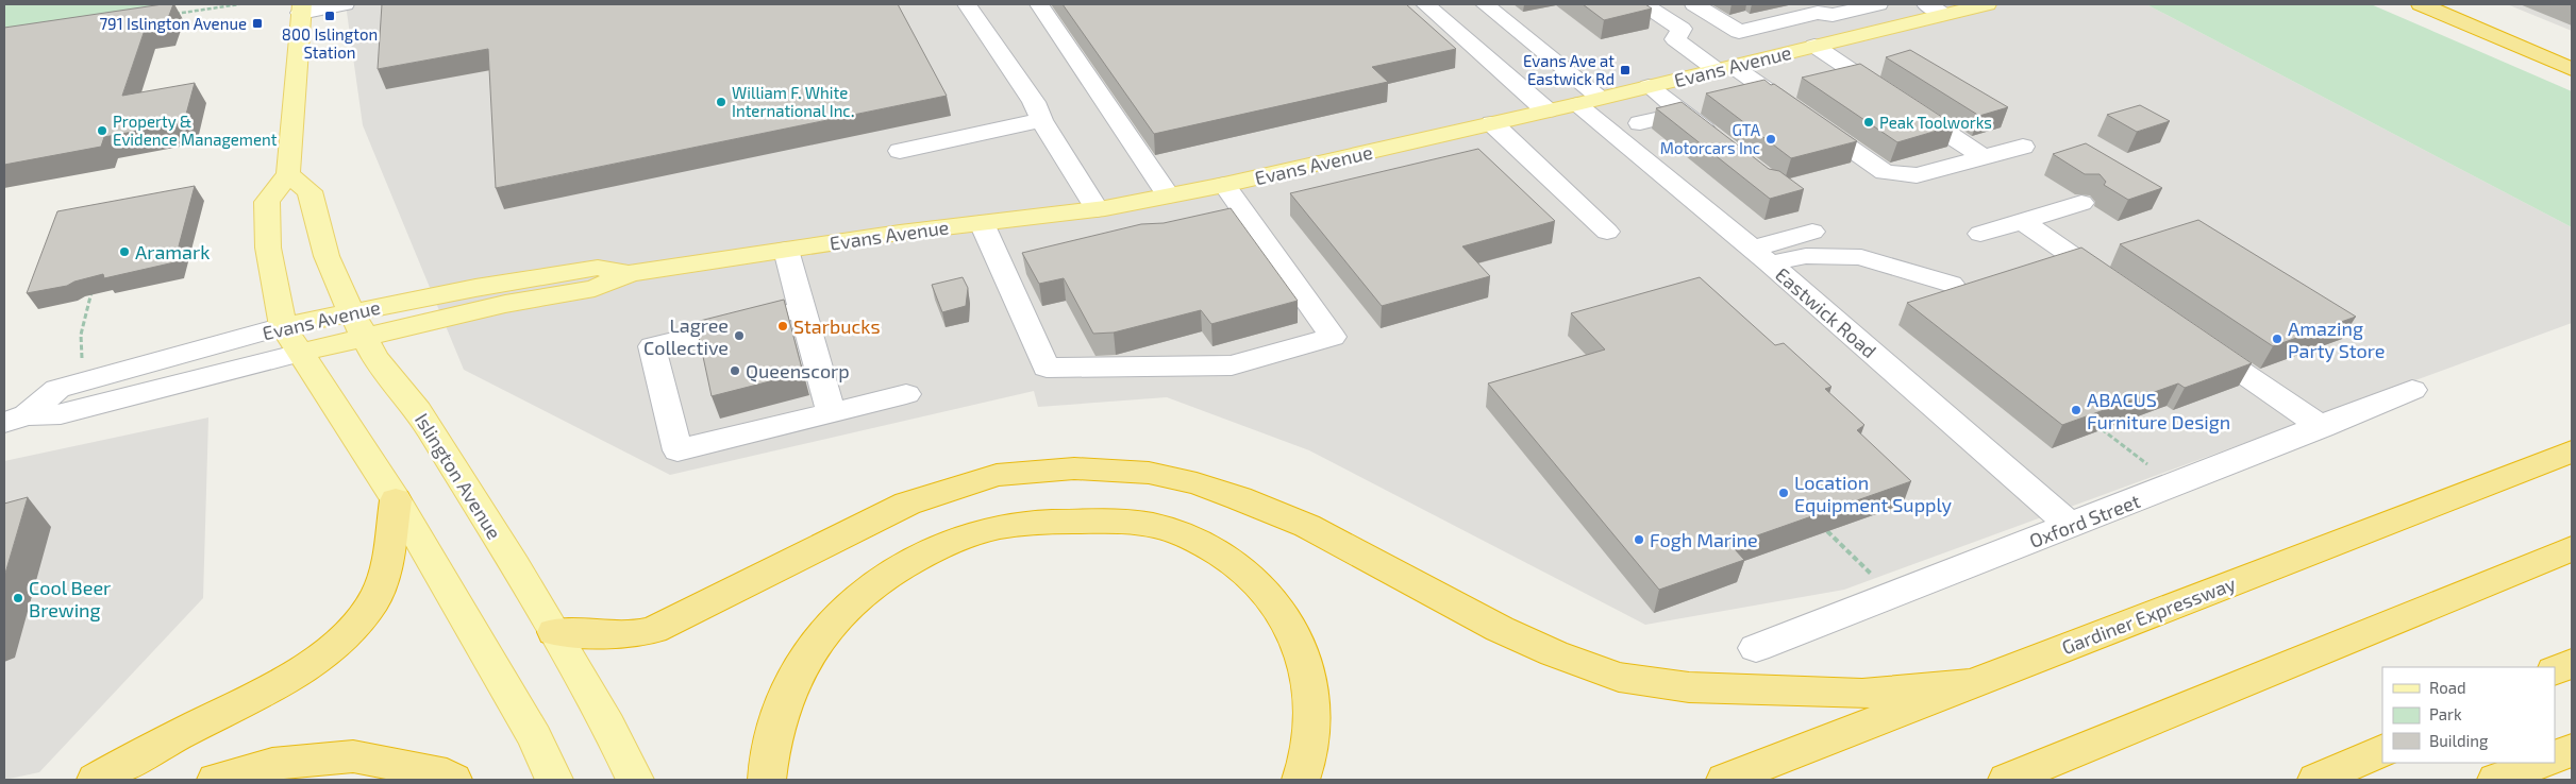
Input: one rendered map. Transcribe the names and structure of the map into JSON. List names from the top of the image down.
{
  "streets": {
    "highway": ["Gardiner Expressway"],
    "main road": ["Evans Avenue", "Islington Avenue"],
    "street": ["Eastwick Road", "Oxford Street"]
  },
  "crossings": [
    ["Evans Avenue", "Eastwick Road"],
    ["Evans Avenue", "Islington Avenue"],
    ["Eastwick Road", "Oxford Street"]
  ],
  "places": {
    "transit": ["800 Islington Station", "791 Islington Avenue", "Evans Ave at Eastwick Rd"],
    "other": [
      "William F. White International Inc.",
      "Peak Toolworks",
      "Property & Evidence Management",
      "GTA Motorcars Inc",
      "Aramark",
      "Starbucks",
      "Lagree Collective",
      "Amazing Party Store",
      "Queenscorp",
      "ABACUS Furniture Design",
      "Location Equipment Supply",
      "Fogh Marine",
      "Cool Beer Brewing"
    ]
  },
  "legend": ["Road", "Park", "Building"]
}
